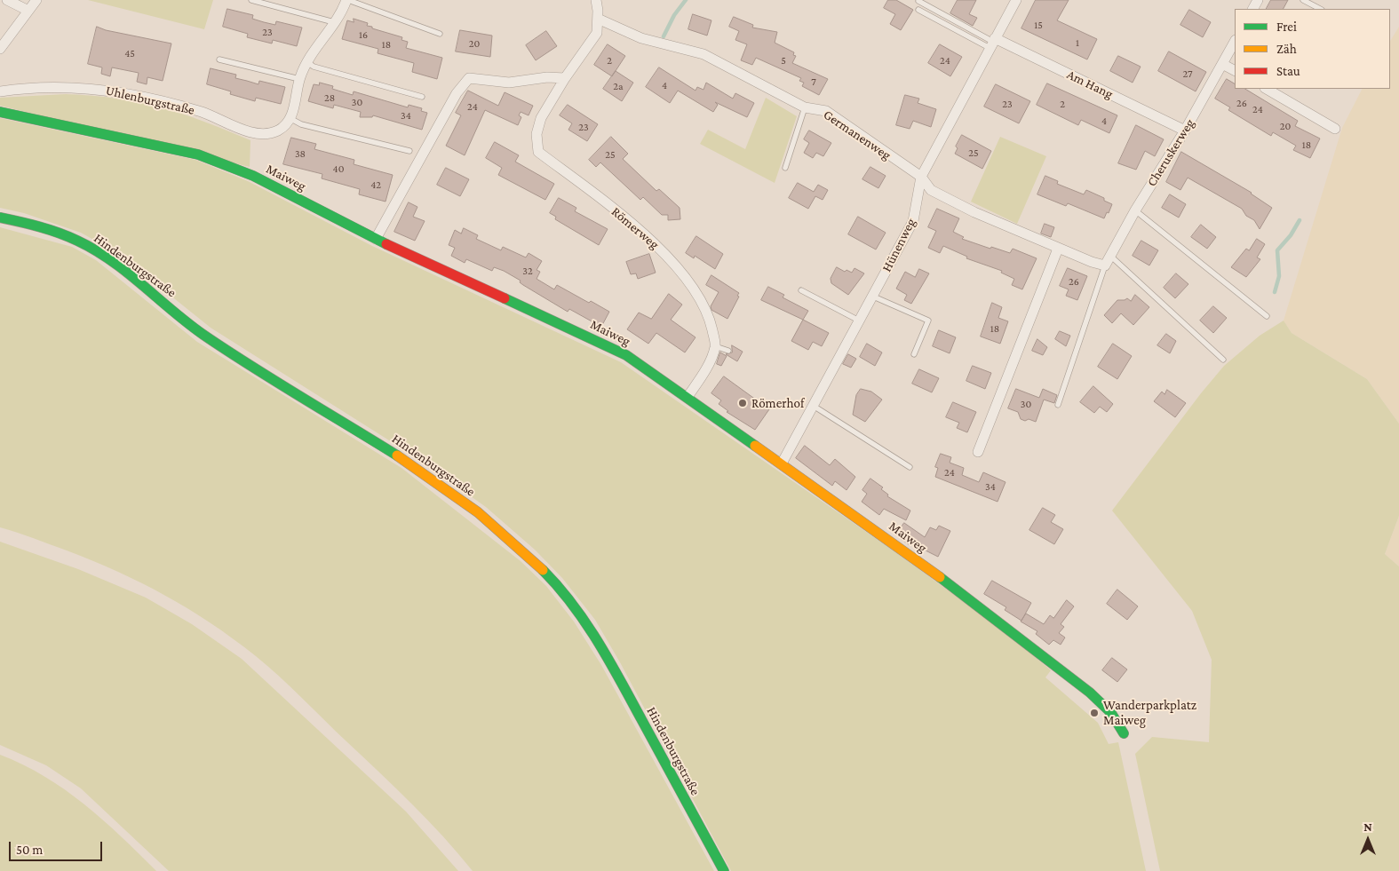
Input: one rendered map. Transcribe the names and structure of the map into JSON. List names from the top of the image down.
{
  "streets": {
    "street": [
      "Am Hang",
      "Uhlenburgstraße",
      "Germanenweg",
      "Cheruskerweg",
      "Maiweg",
      "Römerweg",
      "Hünenweg",
      "Hindenburgstraße"
    ]
  },
  "crossings": [
    ["Am Hang", "Cheruskerweg"],
    ["Am Hang", "Hünenweg"],
    ["Germanenweg", "Cheruskerweg"],
    ["Germanenweg", "Römerweg"],
    ["Germanenweg", "Hünenweg"],
    ["Maiweg", "Hünenweg"]
  ],
  "places": ["Römerhof", "Wanderparkplatz Maiweg"],
  "house_numbers": [
    "15",
    "23",
    "16",
    "1",
    "20",
    "18",
    "45",
    "2",
    "5",
    "24",
    "27",
    "7",
    "4",
    "2a",
    "28",
    "30",
    "26",
    "23",
    "2",
    "24",
    "24",
    "34",
    "4",
    "20",
    "23",
    "18",
    "25",
    "38",
    "25",
    "40",
    "42",
    "32",
    "26",
    "18",
    "30",
    "24",
    "34"
  ],
  "legend": ["Frei", "Zäh", "Stau"],
  "scale_bar": "50 m",
  "north": "top"
}
